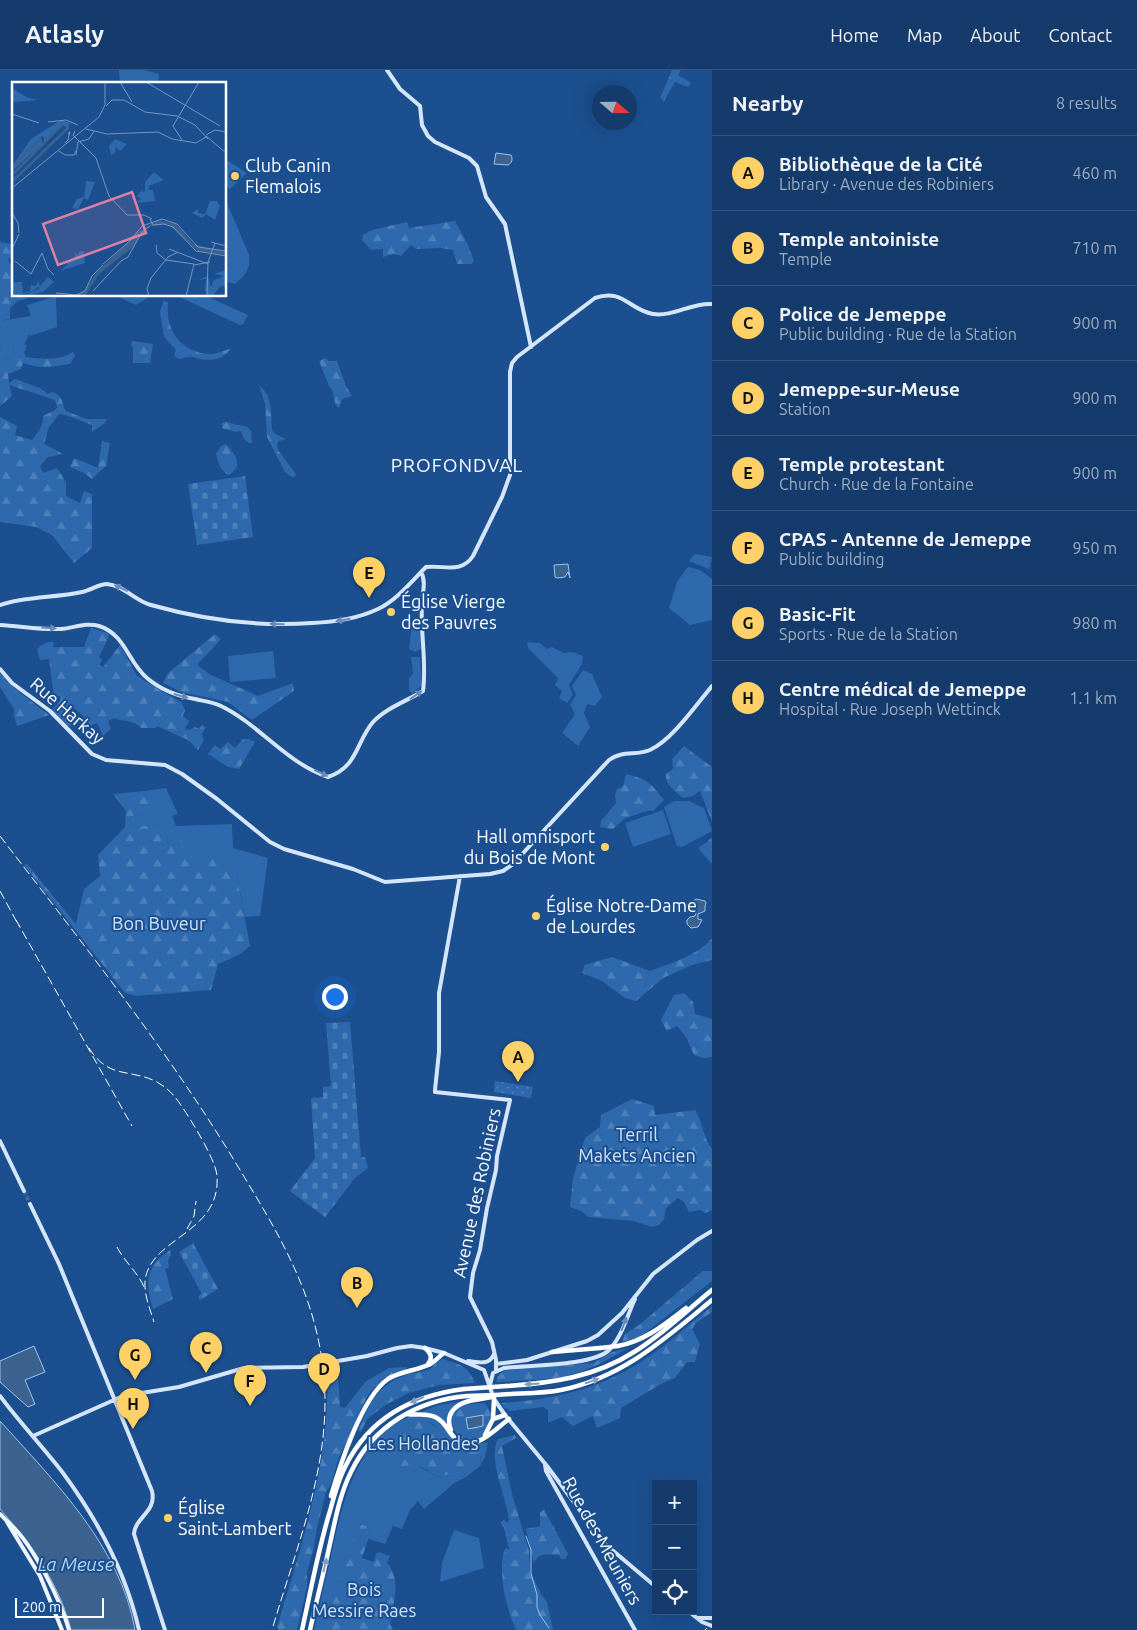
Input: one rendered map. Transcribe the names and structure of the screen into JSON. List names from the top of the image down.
{
  "streets": {
    "street": ["Rue Harkay", "Avenue des Robiniers", "Rue des Meuniers"]
  },
  "crossings": [
    ["Rue Harkay", "Avenue des Robiniers"]
  ],
  "districts": ["PROFONDVAL"],
  "water": ["La Meuse"],
  "parks": [
    "Bon Buveur",
    "Terril Makets Ancien",
    "Les Hollandes",
    "Bois Messire Raes"
  ],
  "places": [
    "Club Canin Flemalois",
    "Église Vierge des Pauvres",
    "Hall omnisport du Bois de Mont",
    "Église Notre-Dame de Lourdes",
    "Église Saint-Lambert"
  ],
  "scale_bar": "200 m",
  "north": "right",
  "page": {
    "header": "Atlasly",
    "nav": [
      "Home",
      "Map",
      "About",
      "Contact"
    ],
    "heading": ["Nearby", "8 results"],
    "list": [
      {
        "mark": "A",
        "name": "Bibliothèque de la Cité",
        "note": "Library · Avenue des Robiniers",
        "value": "460 m"
      },
      {
        "mark": "B",
        "name": "Temple antoiniste",
        "note": "Temple",
        "value": "710 m"
      },
      {
        "mark": "C",
        "name": "Police de Jemeppe",
        "note": "Public building · Rue de la Station",
        "value": "900 m"
      },
      {
        "mark": "D",
        "name": "Jemeppe-sur-Meuse",
        "note": "Station",
        "value": "900 m"
      },
      {
        "mark": "E",
        "name": "Temple protestant",
        "note": "Church · Rue de la Fontaine",
        "value": "900 m"
      },
      {
        "mark": "F",
        "name": "CPAS - Antenne de Jemeppe",
        "note": "Public building",
        "value": "950 m"
      },
      {
        "mark": "G",
        "name": "Basic-Fit",
        "note": "Sports · Rue de la Station",
        "value": "980 m"
      },
      {
        "mark": "H",
        "name": "Centre médical de Jemeppe",
        "note": "Hospital · Rue Joseph Wettinck",
        "value": "1.1 km"
      }
    ],
    "pins": [
      "E",
      "A",
      "B",
      "C",
      "G",
      "D",
      "F",
      "H"
    ],
    "map_buttons": ["+", "−"],
    "scale": "200 m"
  }
}
